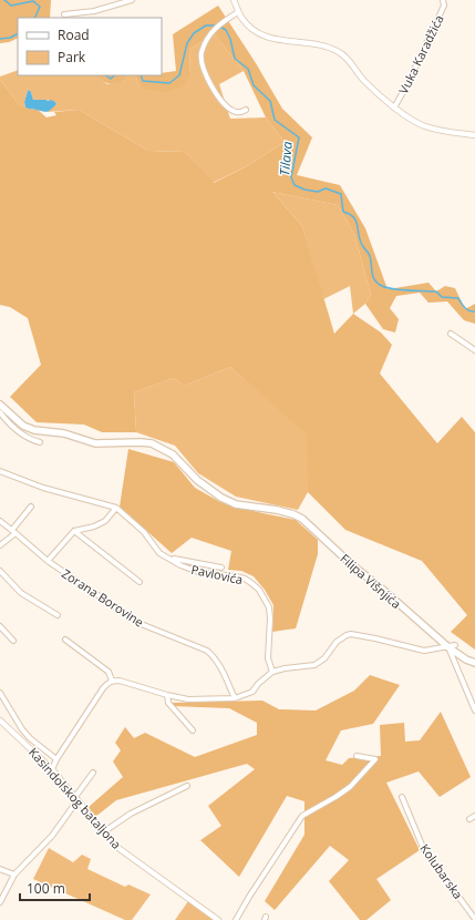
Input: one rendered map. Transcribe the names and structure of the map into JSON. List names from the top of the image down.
{
  "streets": {
    "main road": ["Filipa Višnjića"],
    "street": [
      "Vuka Karadžića",
      "Pavlovića",
      "Zorana Borovine",
      "Kasindolskog bataljona",
      "Kolubarska"
    ]
  },
  "water": ["Tilava"],
  "legend": ["Road", "Park"],
  "scale_bar": "100 m"
}
